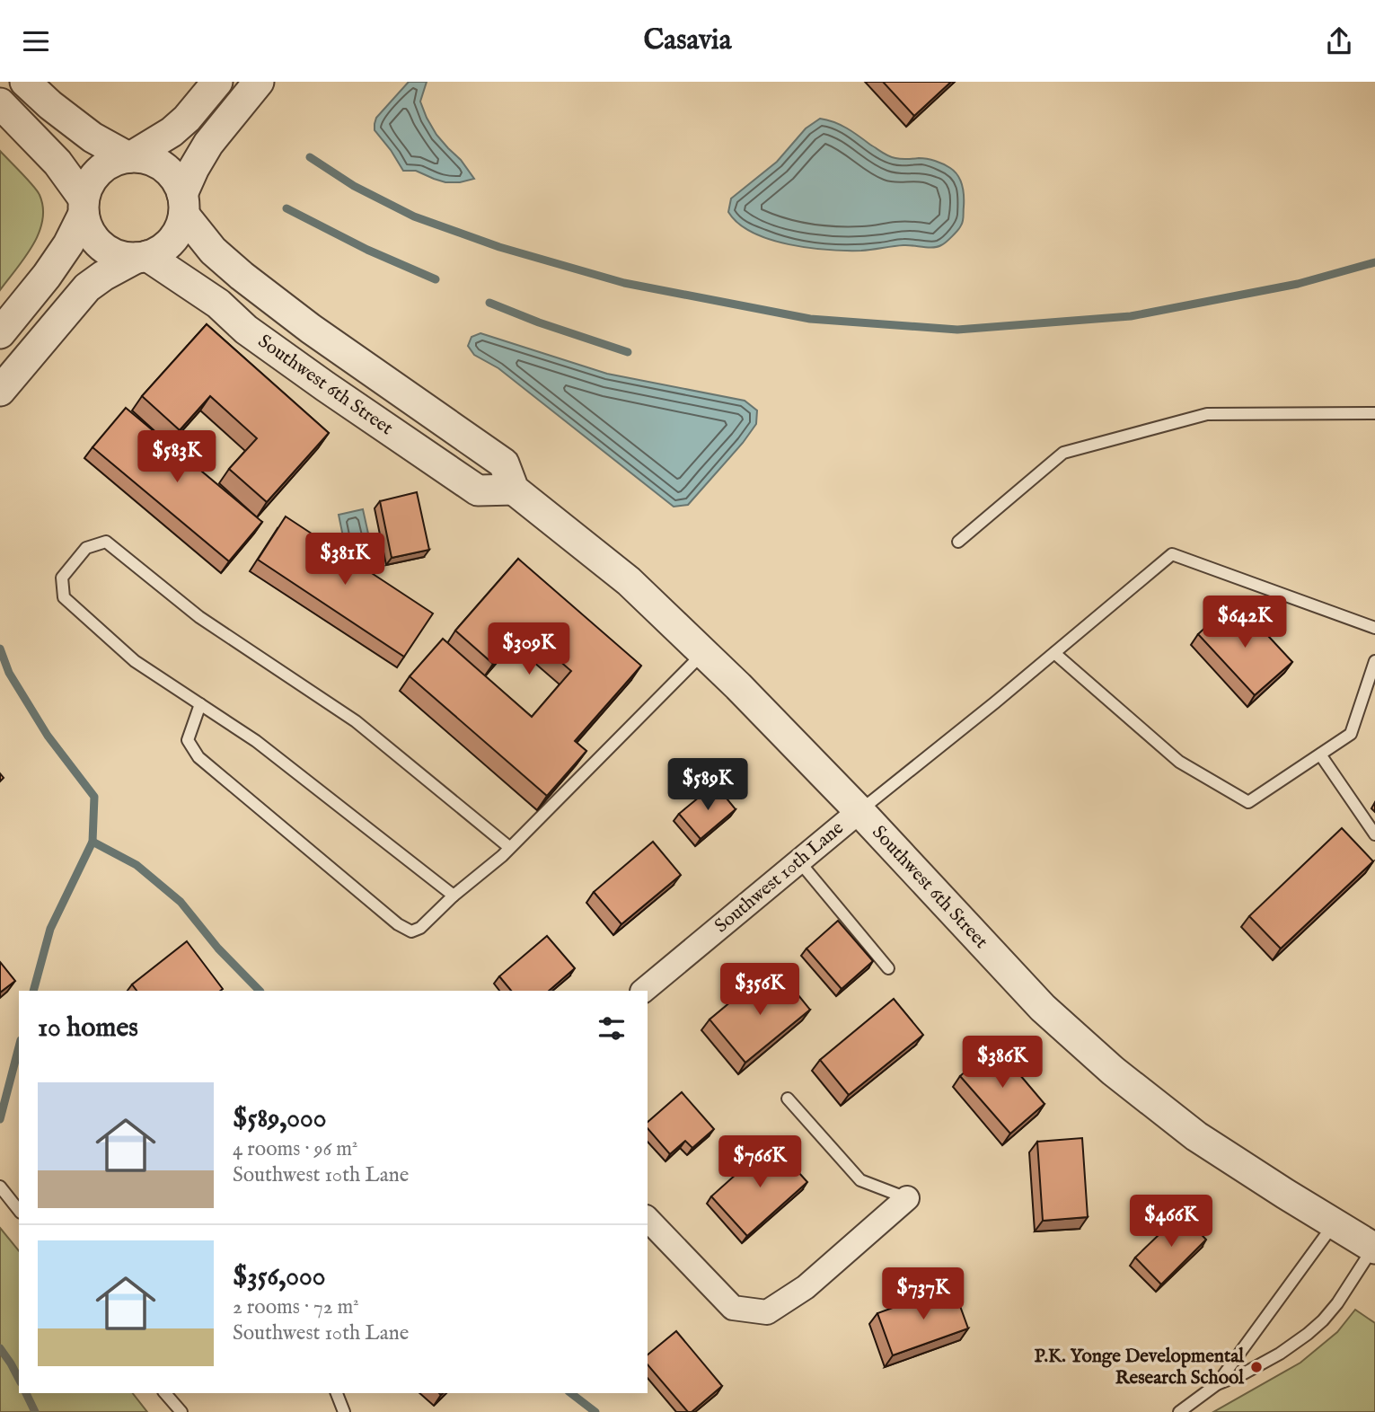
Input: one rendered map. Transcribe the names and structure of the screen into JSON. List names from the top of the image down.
{
  "streets": {
    "street": ["Southwest 6th Street", "Southwest 10th Lane"]
  },
  "crossings": [
    ["Southwest 6th Street", "Southwest 10th Lane"]
  ],
  "places": ["P.K. Yonge Developmental Research School"],
  "page": {
    "header": "Casavia",
    "price": [
      "$583K",
      "$381K",
      "$642K",
      "$309K",
      "$589K",
      "$356K",
      "$386K",
      "$766K",
      "$466K",
      "$737K"
    ],
    "heading": "10 homes",
    "list": [
      {
        "name": "$589,000",
        "note": "4 rooms · 96 m² · Southwest 10th Lane"
      },
      {
        "name": "$356,000",
        "note": "2 rooms · 72 m² · Southwest 10th Lane"
      }
    ]
  }
}
